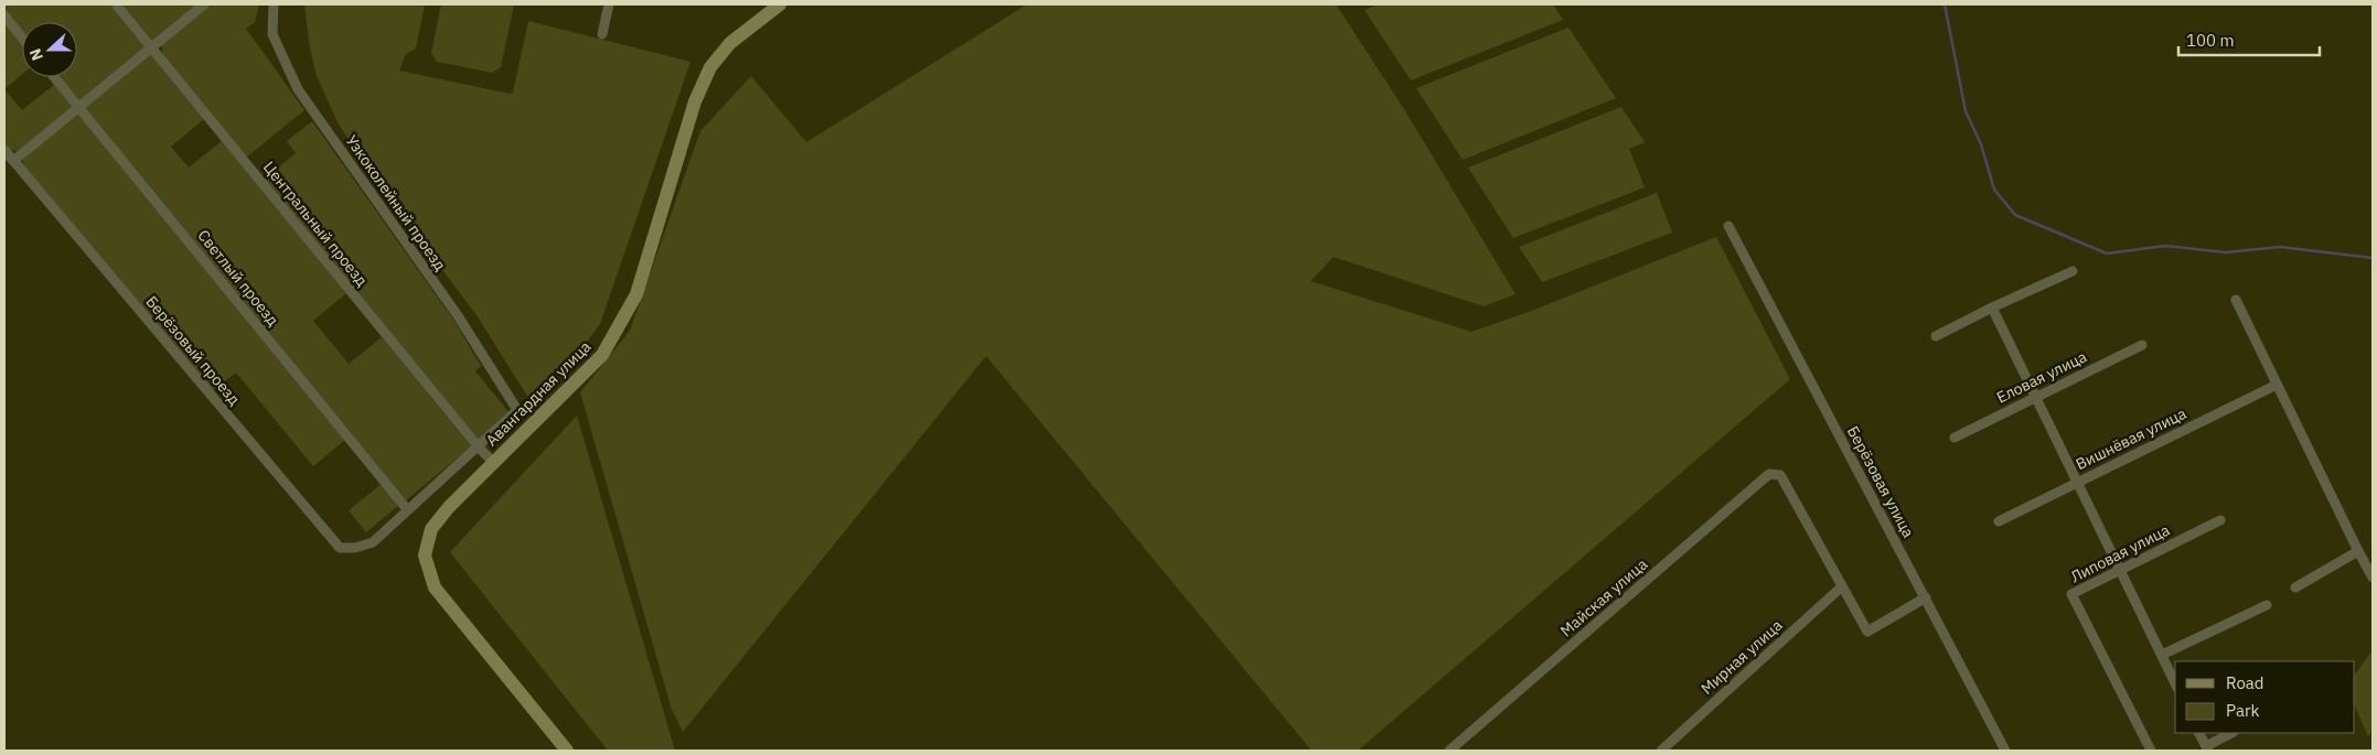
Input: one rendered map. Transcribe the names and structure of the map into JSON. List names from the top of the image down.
{
  "streets": {
    "main road": ["Авангардная улица"],
    "street": [
      "Узкоколейный проезд",
      "Центральный проезд",
      "Светлый проезд",
      "Берёзовый проезд",
      "Еловая улица",
      "Вишнёвая улица",
      "Берёзовая улица",
      "Липовая улица",
      "Майская улица",
      "Мирная улица"
    ]
  },
  "crossings": [
    ["Узкоколейный проезд", "Центральный проезд"],
    ["Центральный проезд", "Авангардная улица"],
    ["Светлый проезд", "Берёзовый проезд"],
    ["Майская улица", "Мирная улица"]
  ],
  "legend": ["Road", "Park"],
  "scale_bar": "100 m",
  "north": "left"
}
